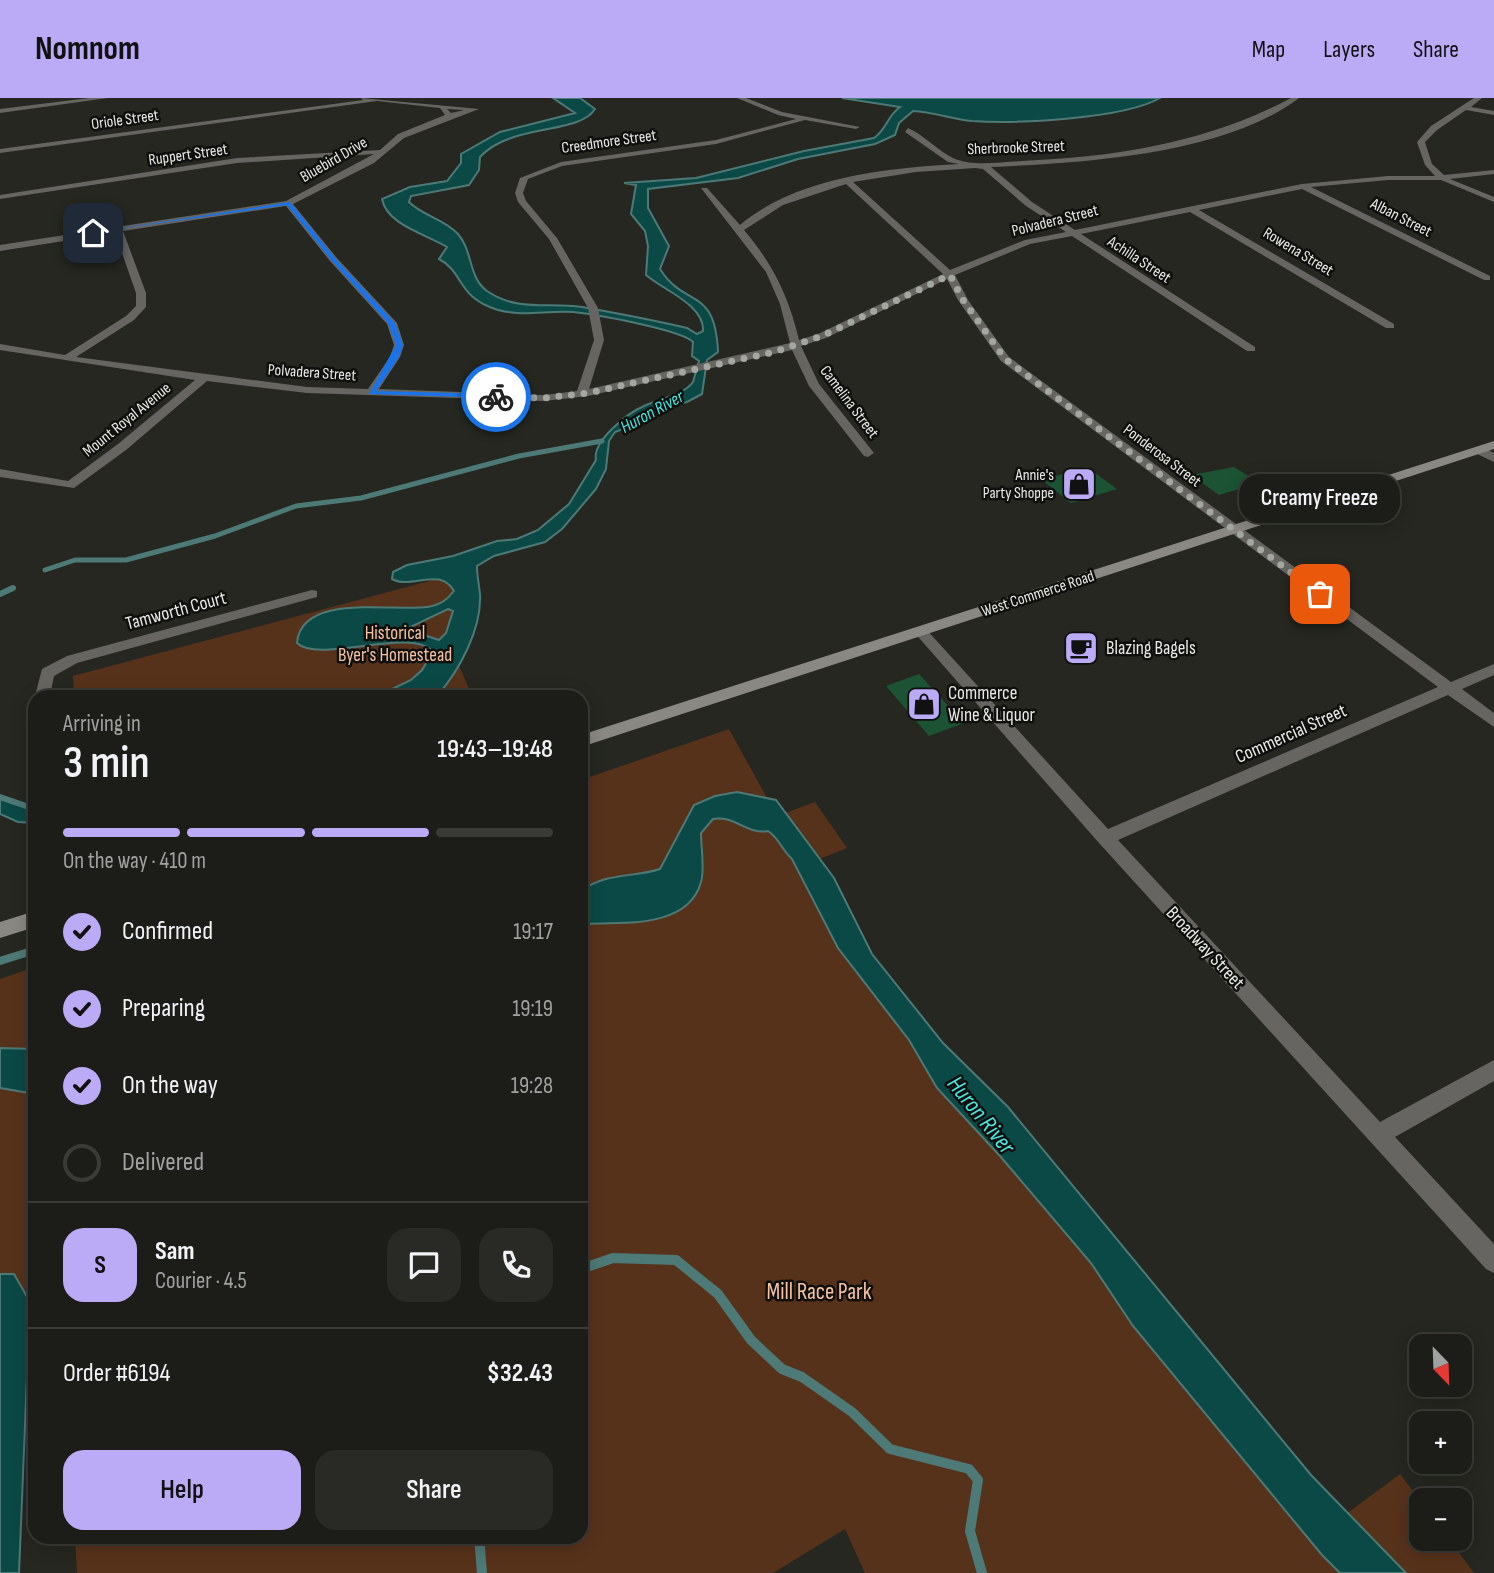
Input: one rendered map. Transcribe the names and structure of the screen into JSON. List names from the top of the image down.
{
  "streets": {
    "main road": ["West Commerce Road"],
    "street": [
      "Oriole Street",
      "Creedmore Street",
      "Sherbrooke Street",
      "Ruppert Street",
      "Bluebird Drive",
      "Alban Street",
      "Polvadera Street",
      "Rowena Street",
      "Achilla Street",
      "Camelina Street",
      "Mount Royal Avenue",
      "Ponderosa Street",
      "Tamworth Court",
      "Commercial Street",
      "Broadway Street"
    ]
  },
  "crossings": [
    ["Creedmore Street", "Polvadera Street"],
    ["Sherbrooke Street", "Achilla Street"],
    ["Sherbrooke Street", "Camelina Street"],
    ["Sherbrooke Street", "Ponderosa Street"],
    ["Ruppert Street", "Bluebird Drive"],
    ["Bluebird Drive", "Polvadera Street"],
    ["Alban Street", "Polvadera Street"],
    ["Polvadera Street", "Rowena Street"],
    ["Polvadera Street", "Achilla Street"],
    ["Polvadera Street", "Camelina Street"],
    ["Polvadera Street", "Mount Royal Avenue"],
    ["Polvadera Street", "Ponderosa Street"],
    ["Ponderosa Street", "West Commerce Road"],
    ["Ponderosa Street", "Commercial Street"],
    ["West Commerce Road", "Broadway Street"],
    ["Commercial Street", "Broadway Street"]
  ],
  "water": ["Huron River"],
  "parks": ["Historical Byer's Homestead", "Mill Race Park"],
  "places": {
    "shop": ["Annie's Party Shoppe", "Commerce Wine & Liquor"],
    "other": ["Creamy Freeze"],
    "cafe": ["Blazing Bagels"]
  },
  "north": "bottom right",
  "page": {
    "header": "Nomnom",
    "nav": ["Map", "Layers", "Share"],
    "bubble": "Creamy Freeze",
    "heading": ["3 min", "Arriving in", "19:43–19:48"],
    "panel": [
      "Sam",
      "Courier · 4.5",
      "Order #6194",
      "$32.43"
    ],
    "bar": "On the way · 410 m",
    "list": [
      ["Confirmed", "19:17"],
      ["Preparing", "19:19"],
      ["On the way", "19:28"],
      "Delivered"
    ],
    "round": "S",
    "map_buttons": ["+", "−"],
    "buttons": ["Help", "Share"]
  }
}
